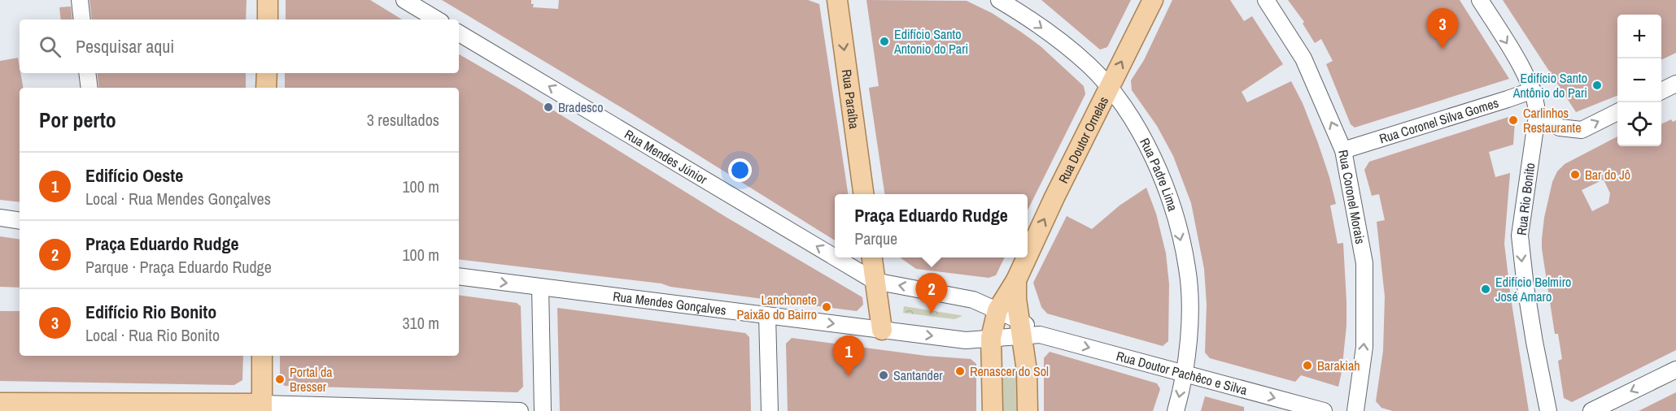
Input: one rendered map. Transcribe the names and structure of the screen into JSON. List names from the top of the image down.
{
  "streets": {
    "main road": ["Rua Paraíba", "Rua Doutor Ornelas"],
    "street": [
      "Rua Coronel Silva Gomes",
      "Rua Mendes Júnior",
      "Rua Padre Lima",
      "Rua Coronel Morais",
      "Rua Rio Bonito",
      "Rua Mendes Gonçalves",
      "Rua Doutor Pachêco e Silva"
    ]
  },
  "crossings": [
    ["Rua Coronel Silva Gomes", "Rua Coronel Morais"],
    ["Rua Coronel Silva Gomes", "Rua Rio Bonito"],
    ["Rua Doutor Ornelas", "Rua Mendes Júnior"],
    ["Rua Doutor Ornelas", "Rua Padre Lima"],
    ["Rua Doutor Ornelas", "Rua Mendes Gonçalves"],
    ["Rua Doutor Ornelas", "Rua Doutor Pachêco e Silva"],
    ["Rua Mendes Júnior", "Rua Mendes Gonçalves"],
    ["Rua Mendes Júnior", "Rua Doutor Pachêco e Silva"],
    ["Rua Padre Lima", "Rua Doutor Pachêco e Silva"],
    ["Rua Mendes Gonçalves", "Rua Doutor Pachêco e Silva"]
  ],
  "one_way": [
    "Rua Paraíba",
    "Rua Doutor Ornelas",
    "Rua Mendes Júnior",
    "Rua Padre Lima",
    "Rua Coronel Morais",
    "Rua Rio Bonito",
    "Rua Mendes Gonçalves",
    "Rua Doutor Pachêco e Silva"
  ],
  "places": [
    "Edifício Santo Antonio do Pari",
    "Edifício Santo Antônio do Pari",
    "Bradesco",
    "Carlinhos Restaurante",
    "Bar do Jô",
    "Edifício Belmiro José Amaro",
    "Lanchonete Paixão do Bairro",
    "Barakiah",
    "Renascer do Sol",
    "Santander",
    "Portal da Bresser"
  ],
  "page": {
    "pins": ["3", "2", "1"],
    "map_buttons": ["+", "−"],
    "search": "Pesquisar aqui",
    "heading": ["Por perto", "3 resultados"],
    "list": [
      {
        "mark": "1",
        "name": "Edifício Oeste",
        "note": "Local · Rua Mendes Gonçalves",
        "value": "100 m"
      },
      {
        "mark": "2",
        "name": "Praça Eduardo Rudge",
        "note": "Parque · Praça Eduardo Rudge",
        "value": "100 m"
      },
      {
        "mark": "3",
        "name": "Edifício Rio Bonito",
        "note": "Local · Rua Rio Bonito",
        "value": "310 m"
      }
    ],
    "popup": ["Praça Eduardo Rudge", "Parque"]
  }
}
